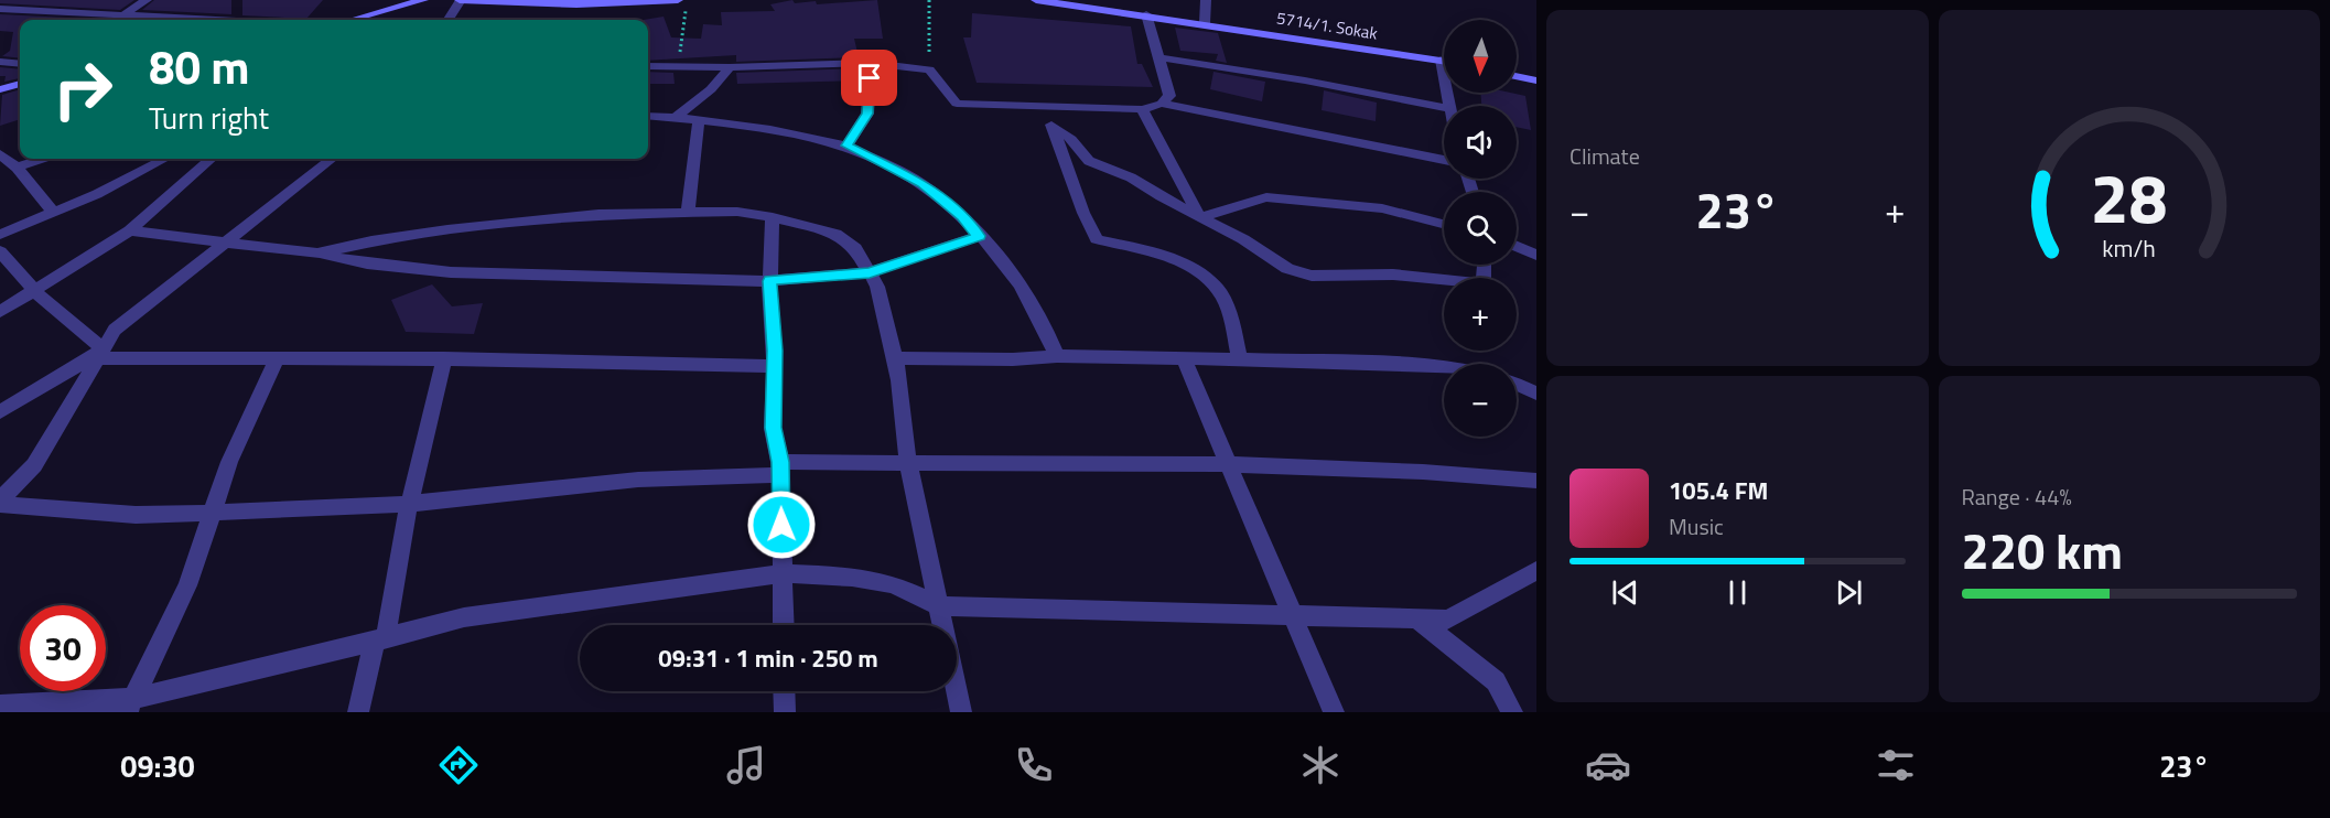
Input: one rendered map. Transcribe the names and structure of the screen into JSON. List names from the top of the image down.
{
  "streets": {
    "main road": ["5714/1. Sokak"]
  },
  "north": "bottom",
  "page": {
    "tile": [
      "Climate",
      ["Range · 44%", "220 km"]
    ],
    "map_buttons": ["+", "−"],
    "turn": ["80 m", "Turn right"],
    "heat": ["−", "23°", "+"],
    "song": ["105.4 FM", "Music"],
    "limit": "30",
    "trip": "09:31 · 1 min · 250 m",
    "tabs": ["09:30", "23°"],
    "gauge": ["28", "km/h"]
  }
}
